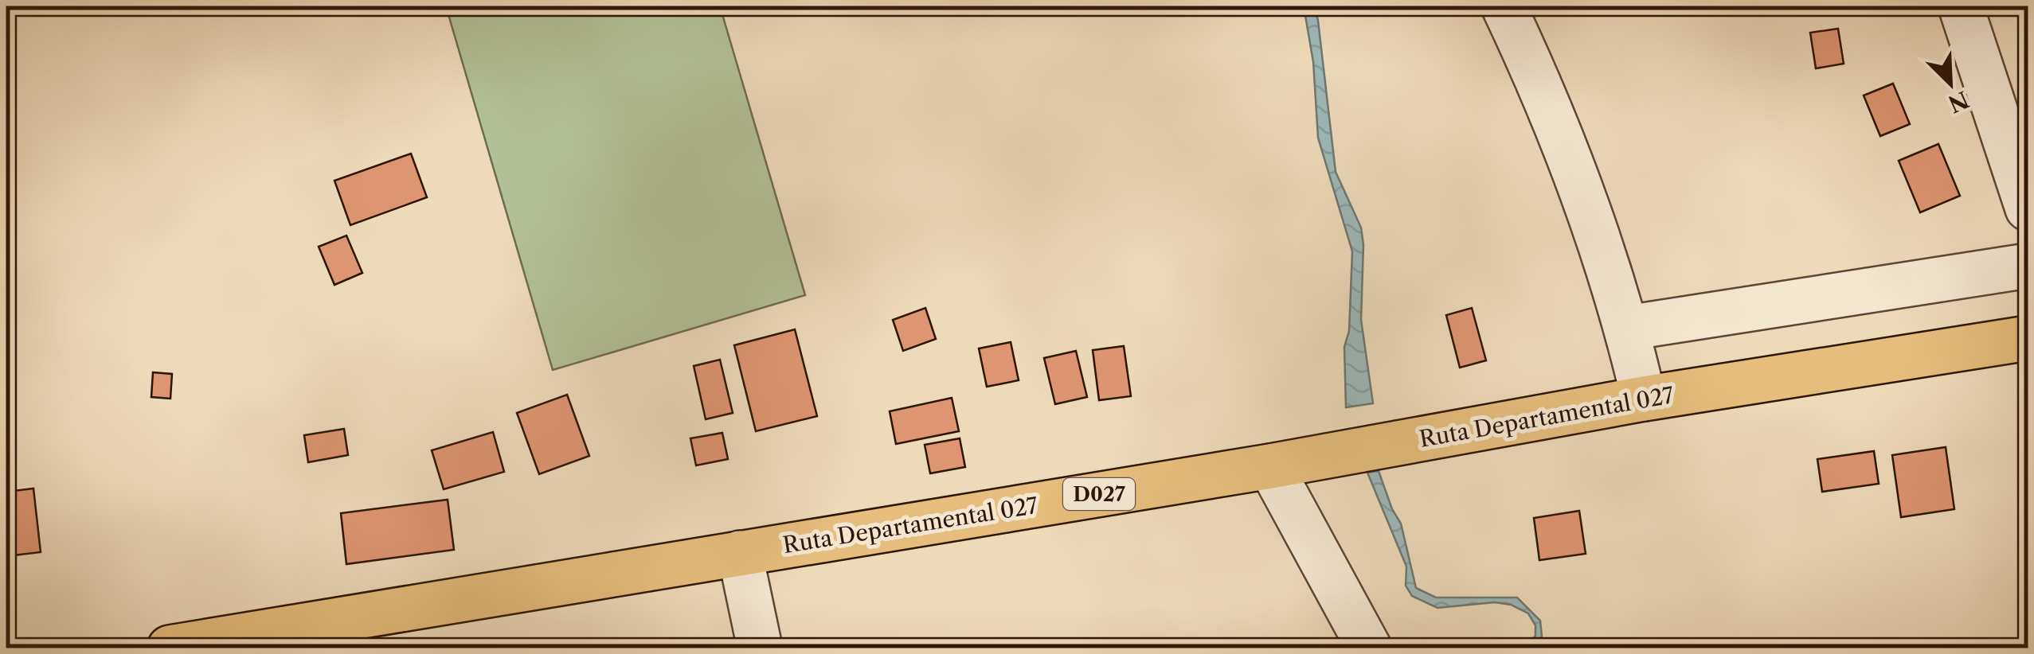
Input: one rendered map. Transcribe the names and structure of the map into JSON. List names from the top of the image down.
{
  "streets": {
    "main road": ["Ruta Departamental 027", "D027"]
  },
  "north": "bottom right"
}
